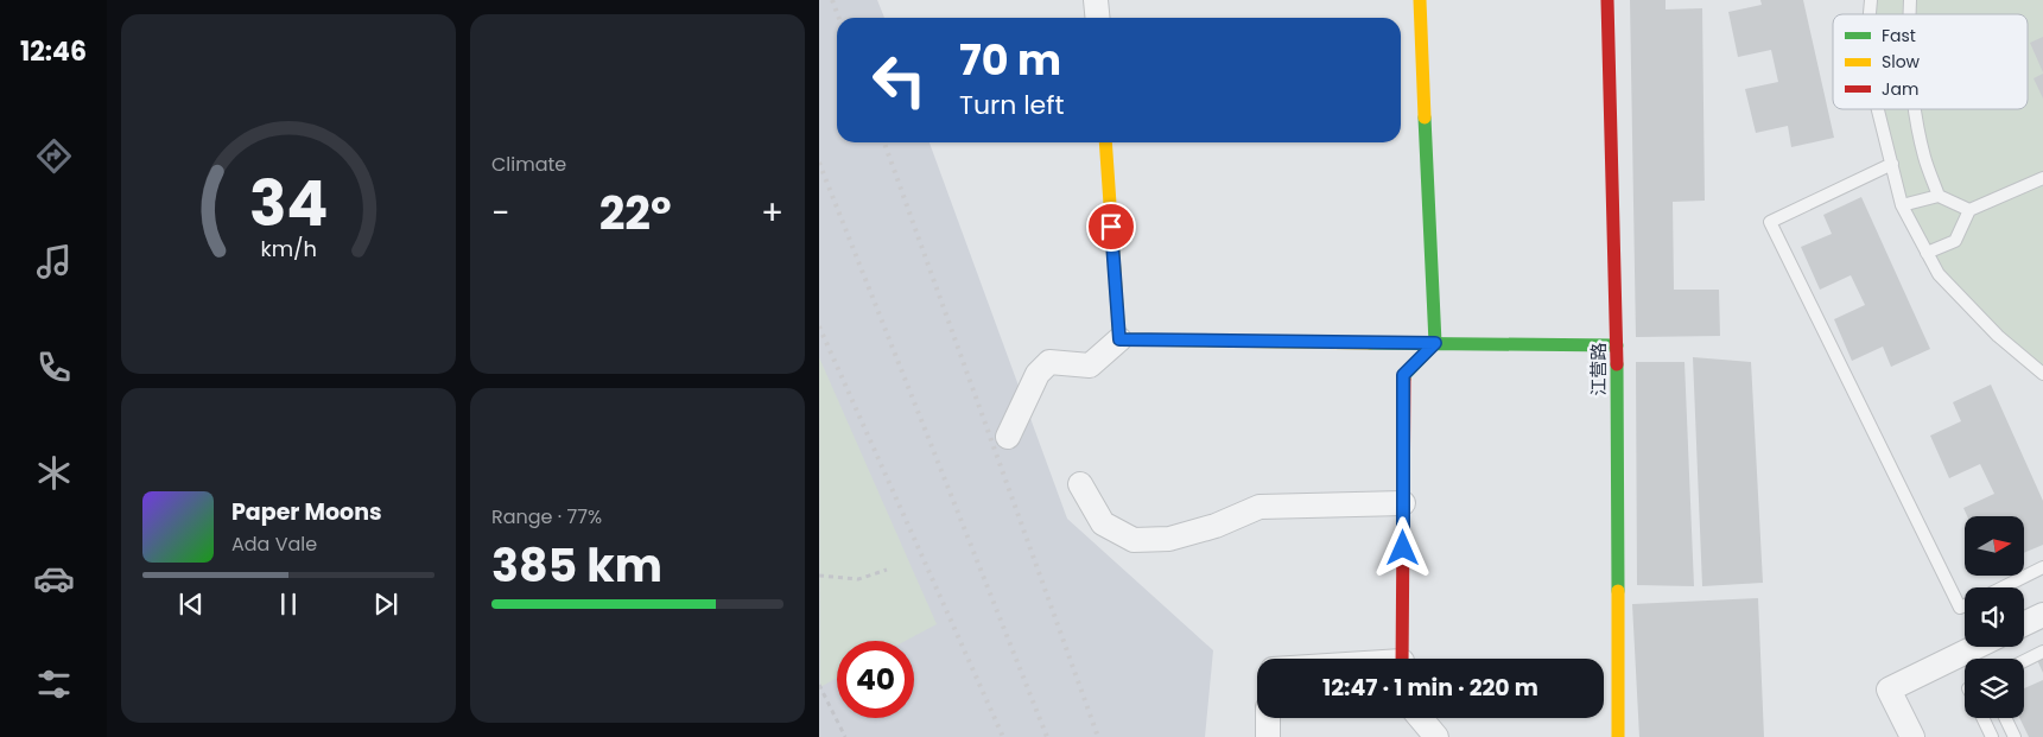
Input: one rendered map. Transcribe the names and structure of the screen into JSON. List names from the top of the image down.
{
  "streets": {
    "street": ["江营路"]
  },
  "legend": ["Fast", "Slow", "Jam"],
  "north": "right",
  "page": {
    "tabs": "12:46",
    "tile": [
      "Climate",
      ["Range · 77%", "385 km"]
    ],
    "turn": ["70 m", "Turn left"],
    "heat": ["−", "22°", "+"],
    "song": ["Paper Moons", "Ada Vale"],
    "limit": "40",
    "trip": "12:47 · 1 min · 220 m",
    "gauge": ["34", "km/h"]
  }
}
